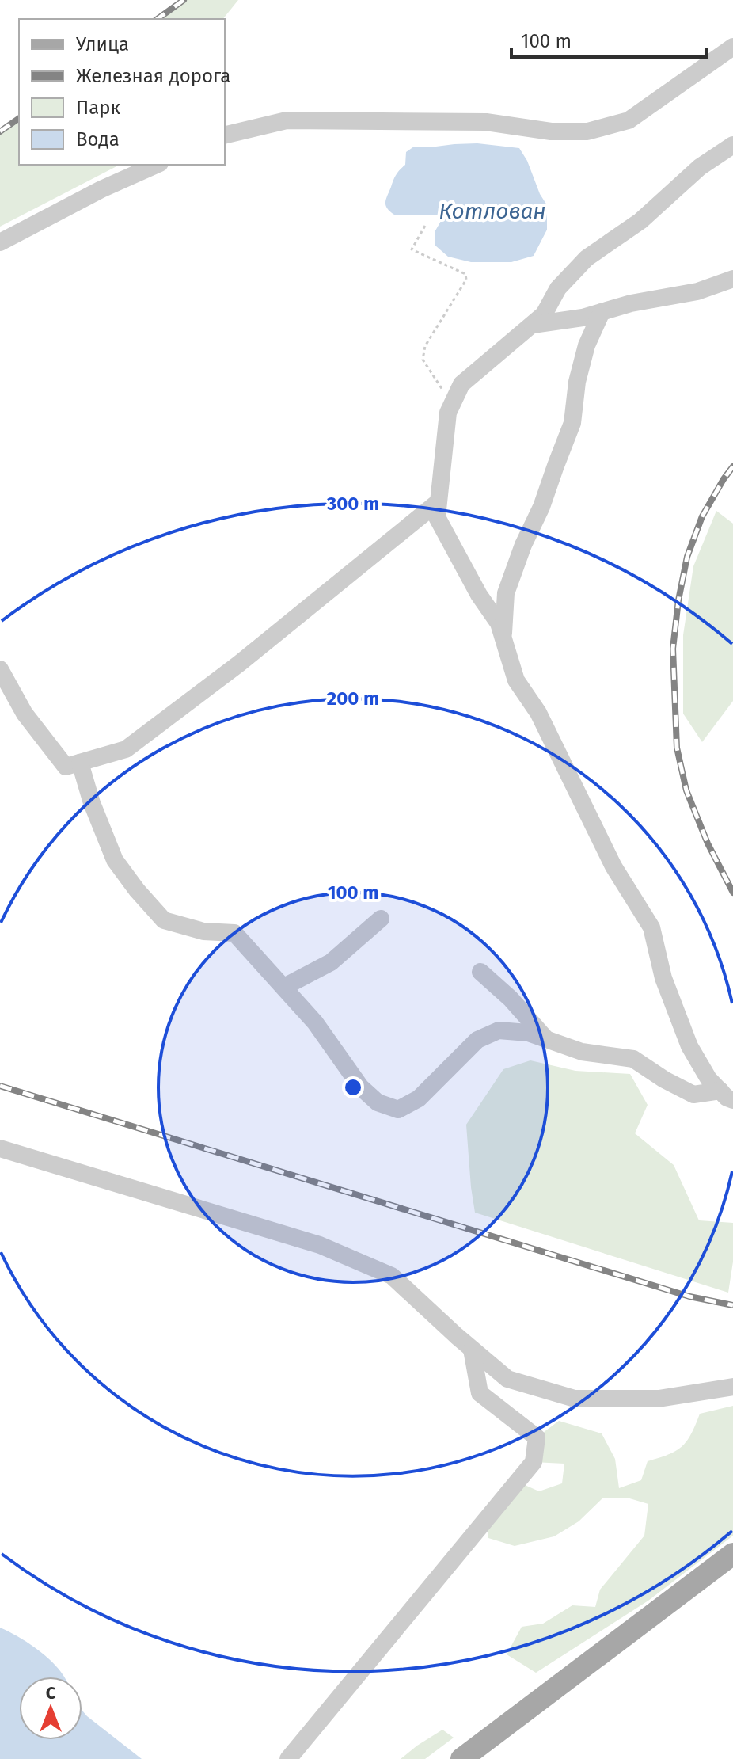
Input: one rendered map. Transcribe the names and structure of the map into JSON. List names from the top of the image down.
{
  "water": ["Котлован"],
  "legend": [
    "Улица",
    "Железная дорога",
    "Парк",
    "Вода"
  ],
  "scale_bar": "100 m",
  "north": "top",
  "rings": ["300 m", "200 m", "100 m"]
}
